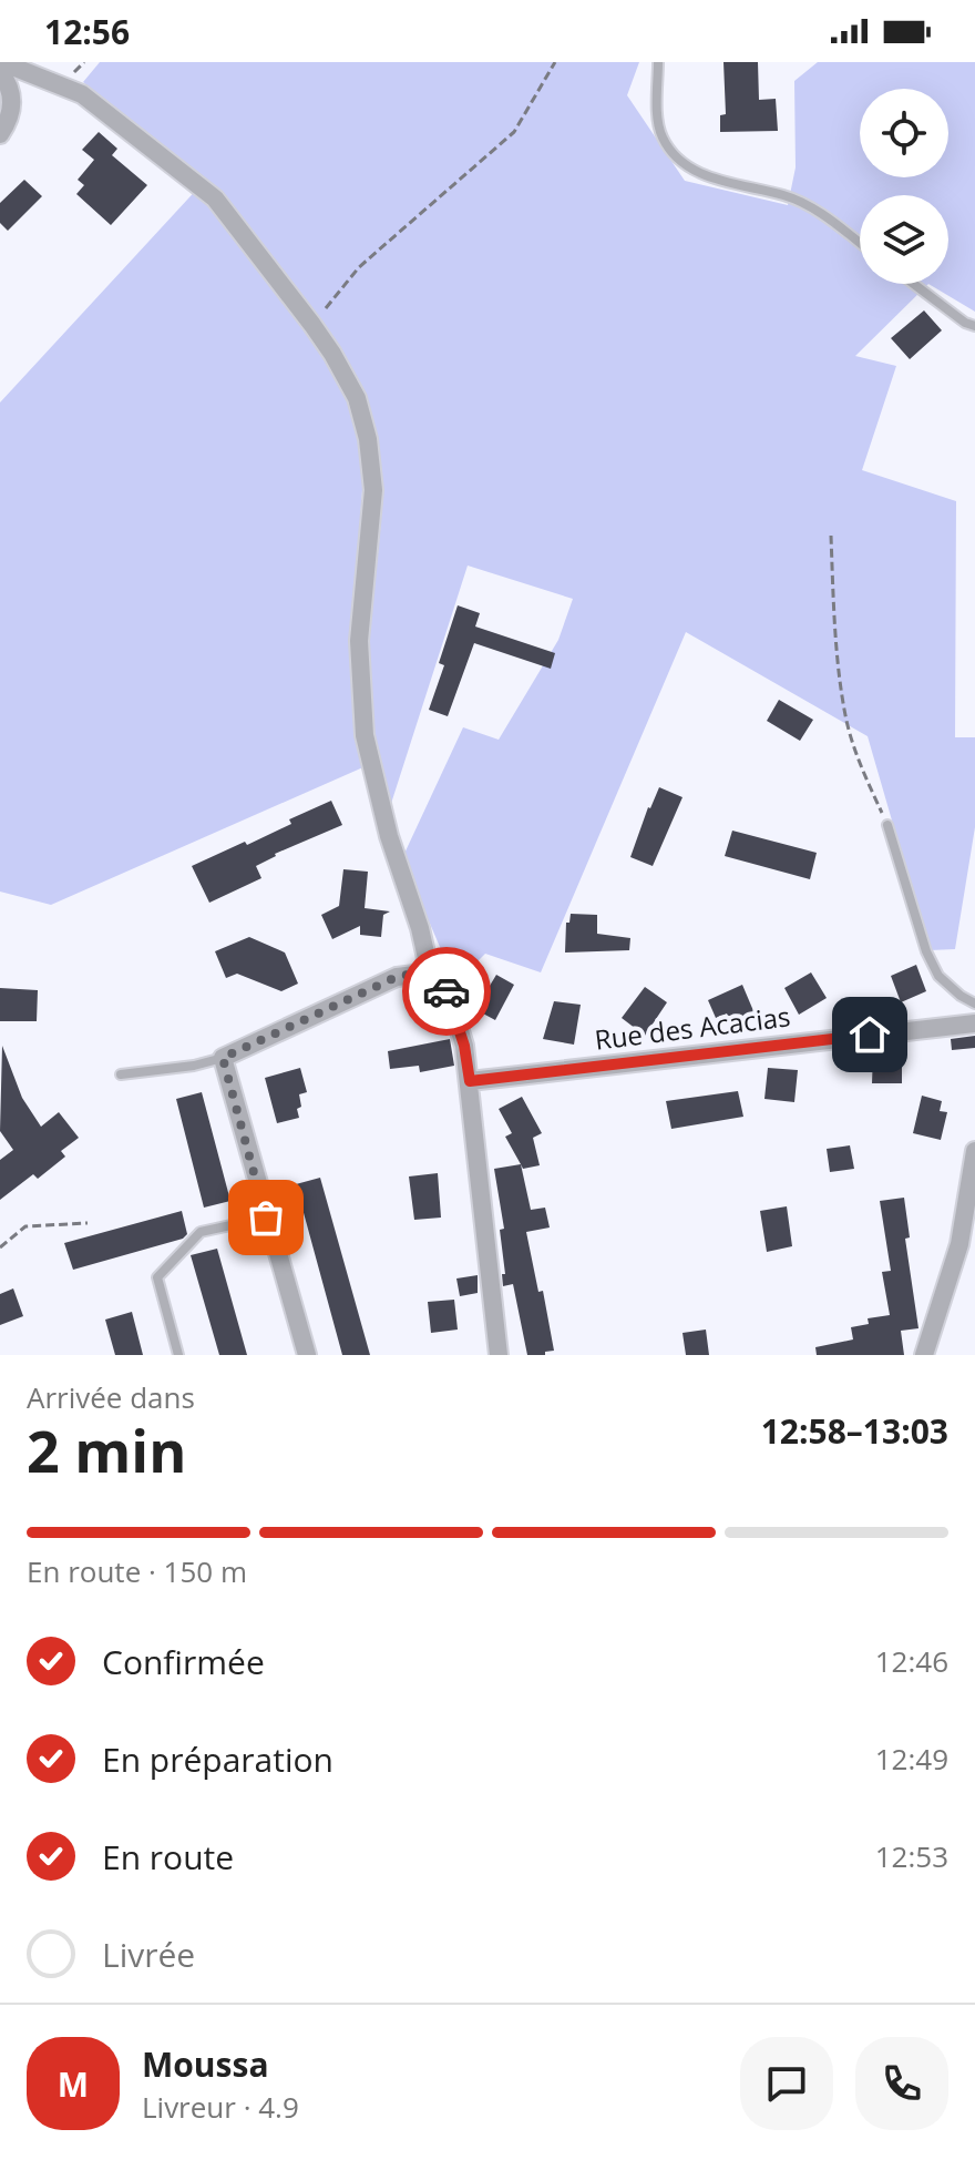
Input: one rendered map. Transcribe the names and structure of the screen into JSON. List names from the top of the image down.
{
  "streets": {
    "street": ["Rue des Acacias"]
  },
  "page": {
    "status": "12:56",
    "heading": ["2 min", "Arrivée dans", "12:58–13:03"],
    "panel": ["Moussa", "Livreur · 4.9"],
    "bar": "En route · 150 m",
    "list": [
      ["Confirmée", "12:46"],
      ["En préparation", "12:49"],
      ["En route", "12:53"],
      "Livrée"
    ],
    "round": "M"
  }
}
